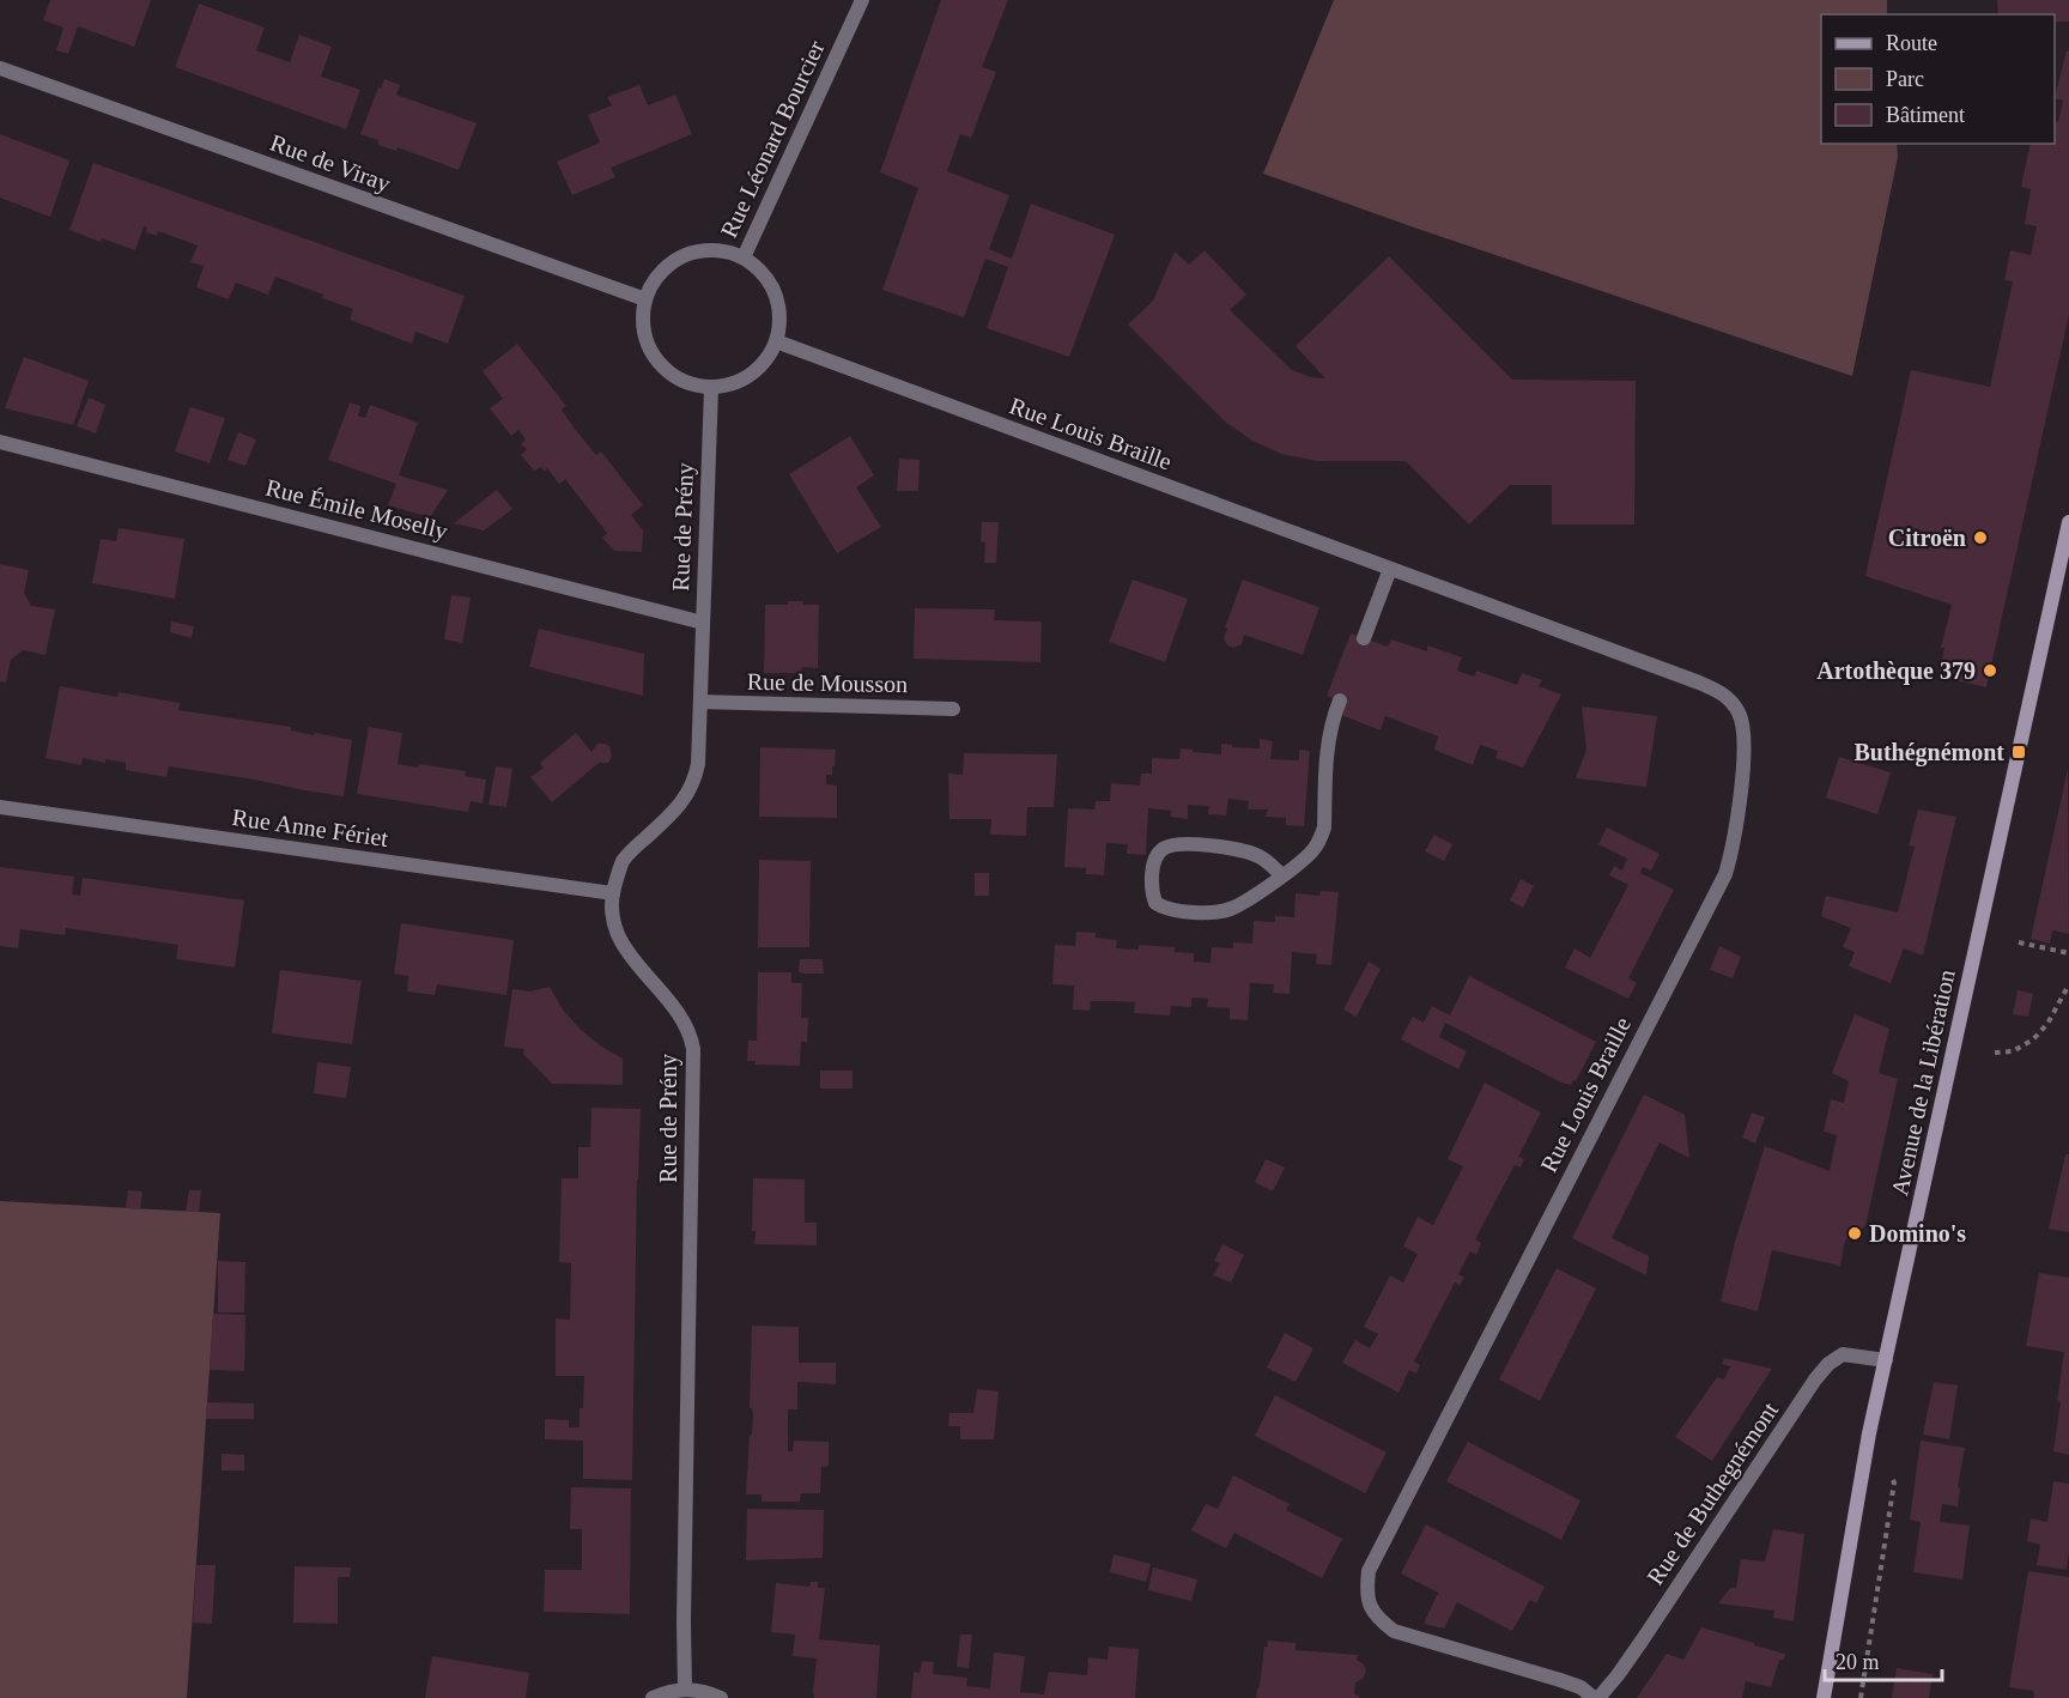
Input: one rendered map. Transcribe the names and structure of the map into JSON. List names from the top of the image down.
{
  "streets": {
    "main road": ["Avenue de la Libération"],
    "street": [
      "Rue Léonard Bourcier",
      "Rue de Viray",
      "Rue Louis Braille",
      "Rue Émile Moselly",
      "Rue de Prény",
      "Rue de Mousson",
      "Rue Anne Fériet",
      "Rue de Buthegnémont"
    ]
  },
  "crossings": [
    ["Rue Léonard Bourcier", "Rue de Viray"],
    ["Rue Léonard Bourcier", "Rue Louis Braille"],
    ["Rue Léonard Bourcier", "Rue de Prény"],
    ["Rue de Viray", "Rue Louis Braille"],
    ["Rue de Viray", "Rue de Prény"],
    ["Rue Louis Braille", "Rue de Prény"],
    ["Rue Émile Moselly", "Rue de Prény"],
    ["Rue de Prény", "Rue de Mousson"],
    ["Rue de Prény", "Rue Anne Fériet"],
    ["Avenue de la Libération", "Rue de Buthegnémont"]
  ],
  "places": {
    "other": ["Citroën", "Artothèque 379", "Domino's"],
    "transit": ["Buthégnémont"]
  },
  "legend": ["Route", "Parc", "Bâtiment"],
  "scale_bar": "20 m"
}
